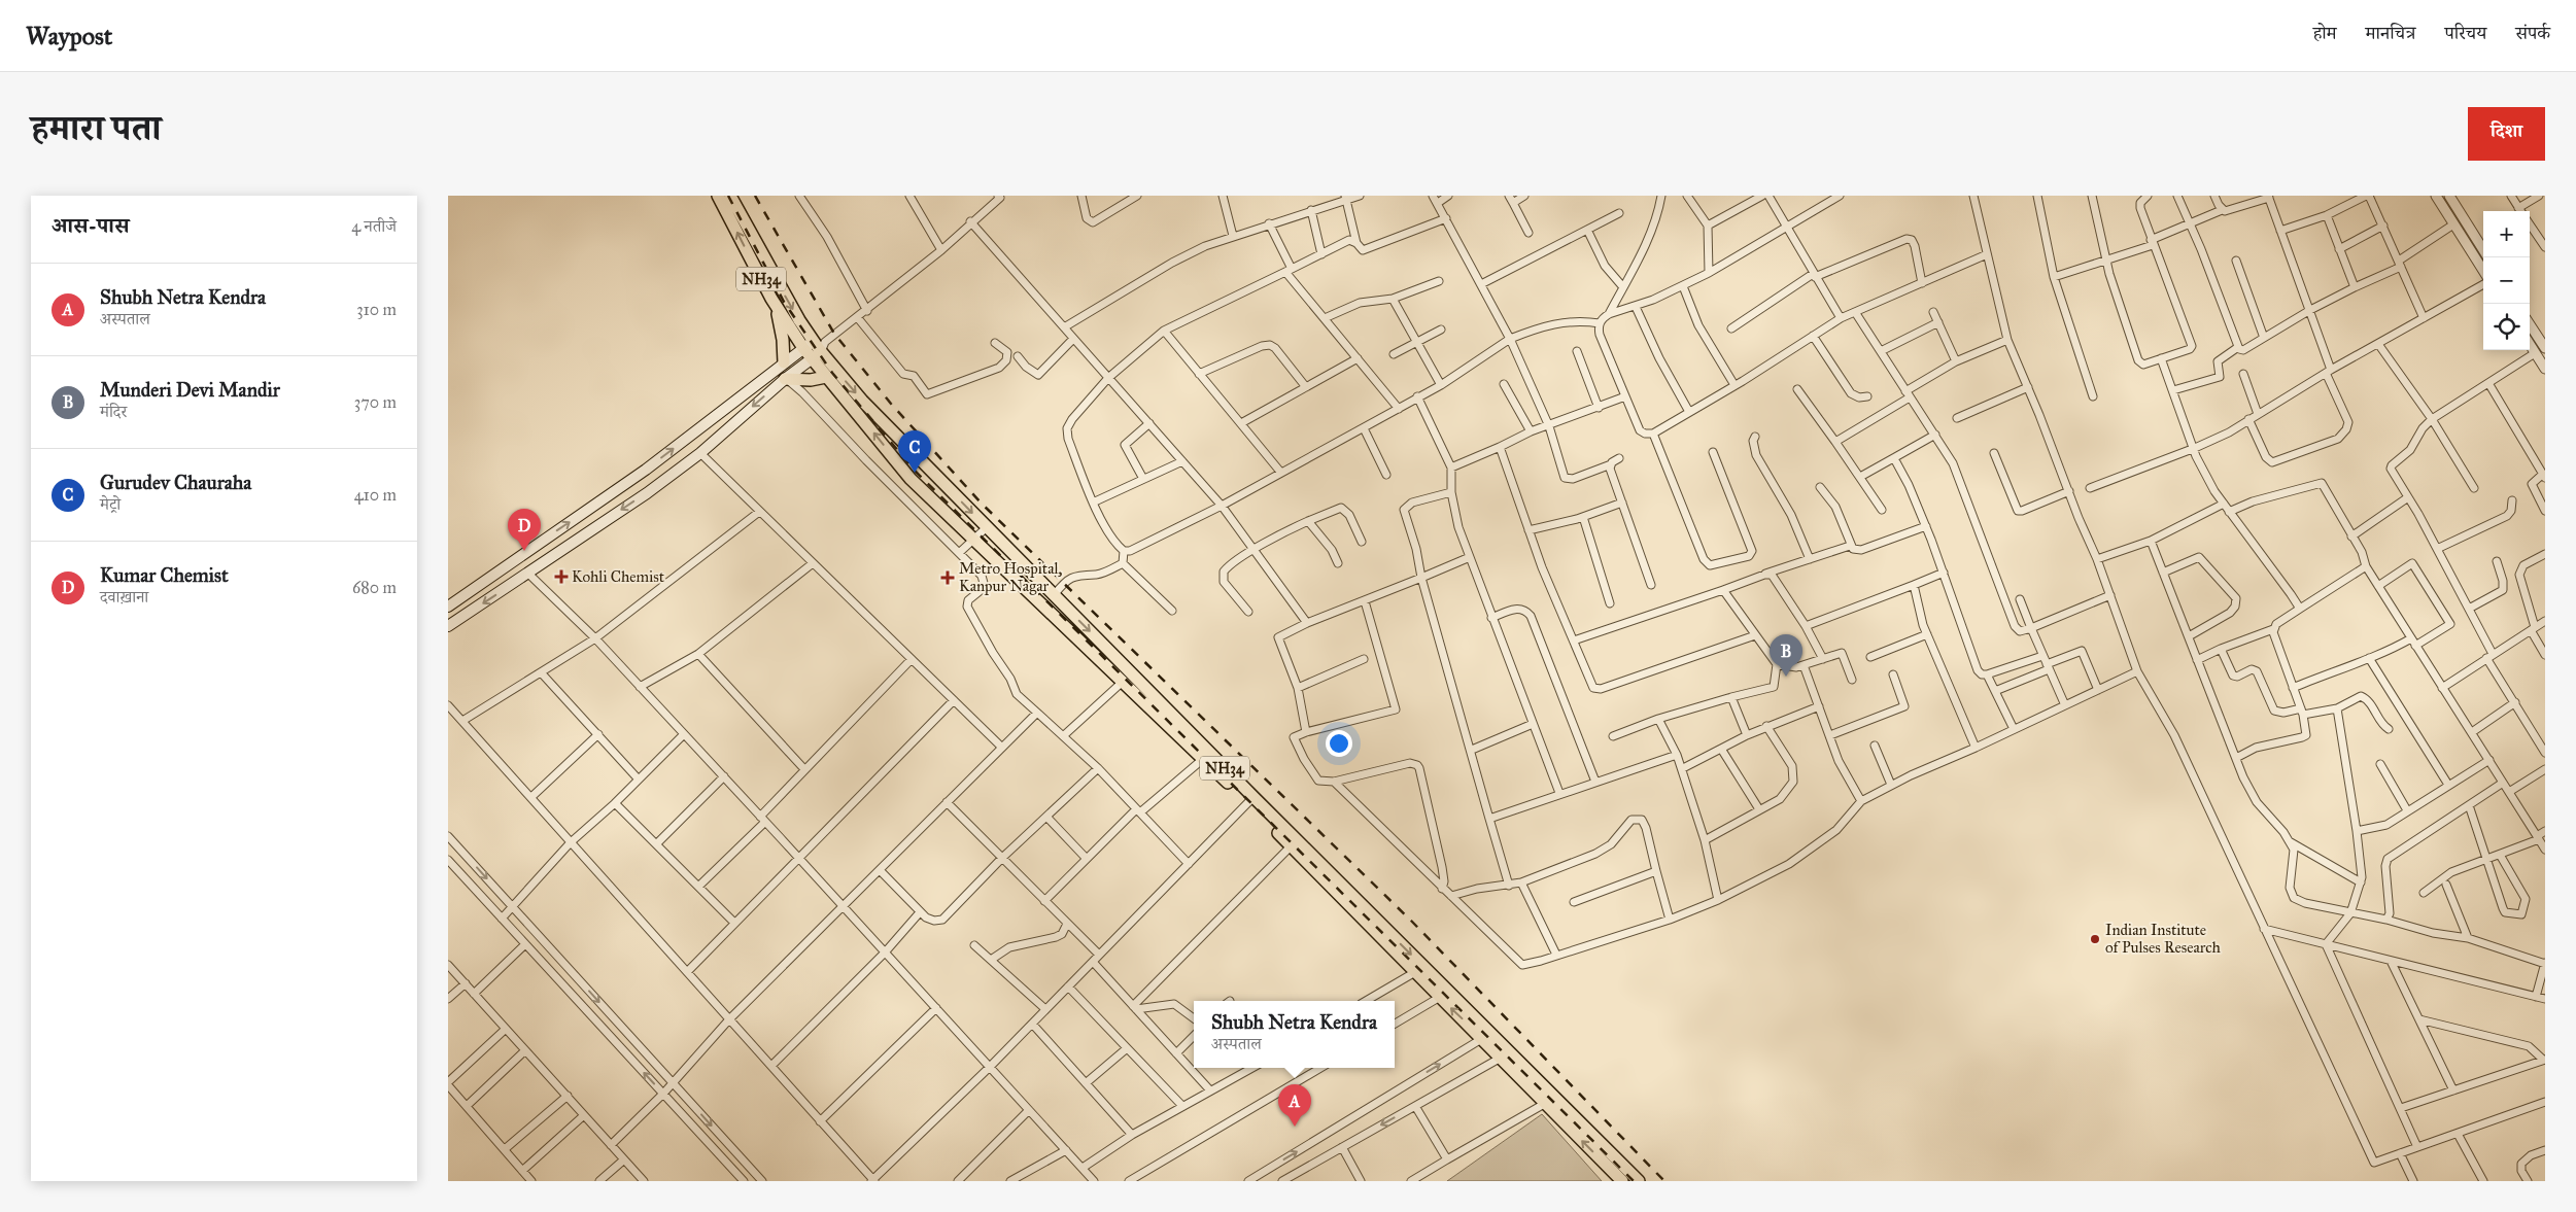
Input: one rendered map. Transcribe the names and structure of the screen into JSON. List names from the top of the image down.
{
  "streets": {
    "highway": ["NH34"]
  },
  "places": {
    "health": ["Kohli Chemist", "Metro Hospital, Kanpur Nagar"],
    "other": ["Indian Institute of Pulses Research"]
  },
  "page": {
    "header": "Waypost",
    "nav": [
      "होम",
      "मानचित्र",
      "परिचय",
      "संपर्क"
    ],
    "title": "हमारा पता",
    "buttons": "दिशा",
    "heading": ["आस-पास", "4 नतीजे"],
    "map_buttons": ["+", "−"],
    "list": [
      {
        "mark": "A",
        "name": "Shubh Netra Kendra",
        "note": "अस्पताल",
        "value": "310 m"
      },
      {
        "mark": "B",
        "name": "Munderi Devi Mandir",
        "note": "मंदिर",
        "value": "370 m"
      },
      {
        "mark": "C",
        "name": "Gurudev Chauraha",
        "note": "मेट्रो",
        "value": "410 m"
      },
      {
        "mark": "D",
        "name": "Kumar Chemist",
        "note": "दवाख़ाना",
        "value": "680 m"
      }
    ],
    "pins": [
      "C",
      "D",
      "B",
      "A"
    ],
    "popup": ["Shubh Netra Kendra", "अस्पताल"]
  }
}
